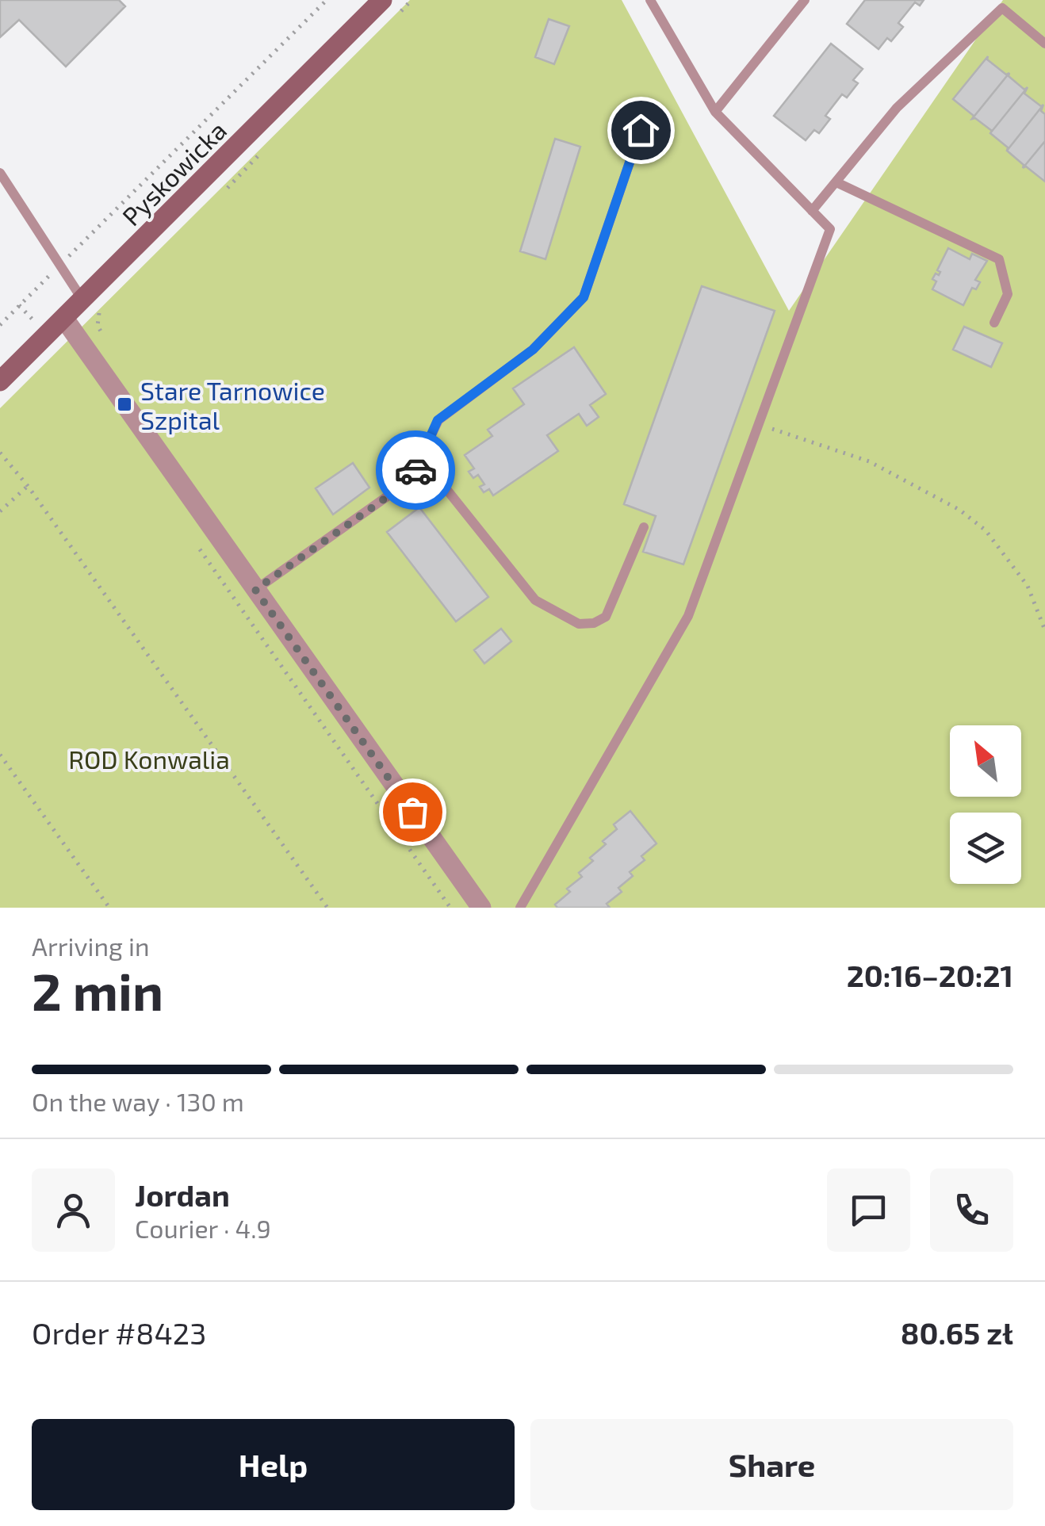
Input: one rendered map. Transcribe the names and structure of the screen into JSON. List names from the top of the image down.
{
  "streets": {
    "street": ["Pyskowicka"]
  },
  "parks": ["ROD Konwalia"],
  "places": {
    "transit": ["Stare Tarnowice Szpital"]
  },
  "north": "top left",
  "page": {
    "heading": ["2 min", "Arriving in", "20:16–20:21"],
    "panel": [
      "Jordan",
      "Courier · 4.9",
      "Order #8423",
      "80.65 zł"
    ],
    "bar": "On the way · 130 m",
    "buttons": ["Help", "Share"]
  }
}
